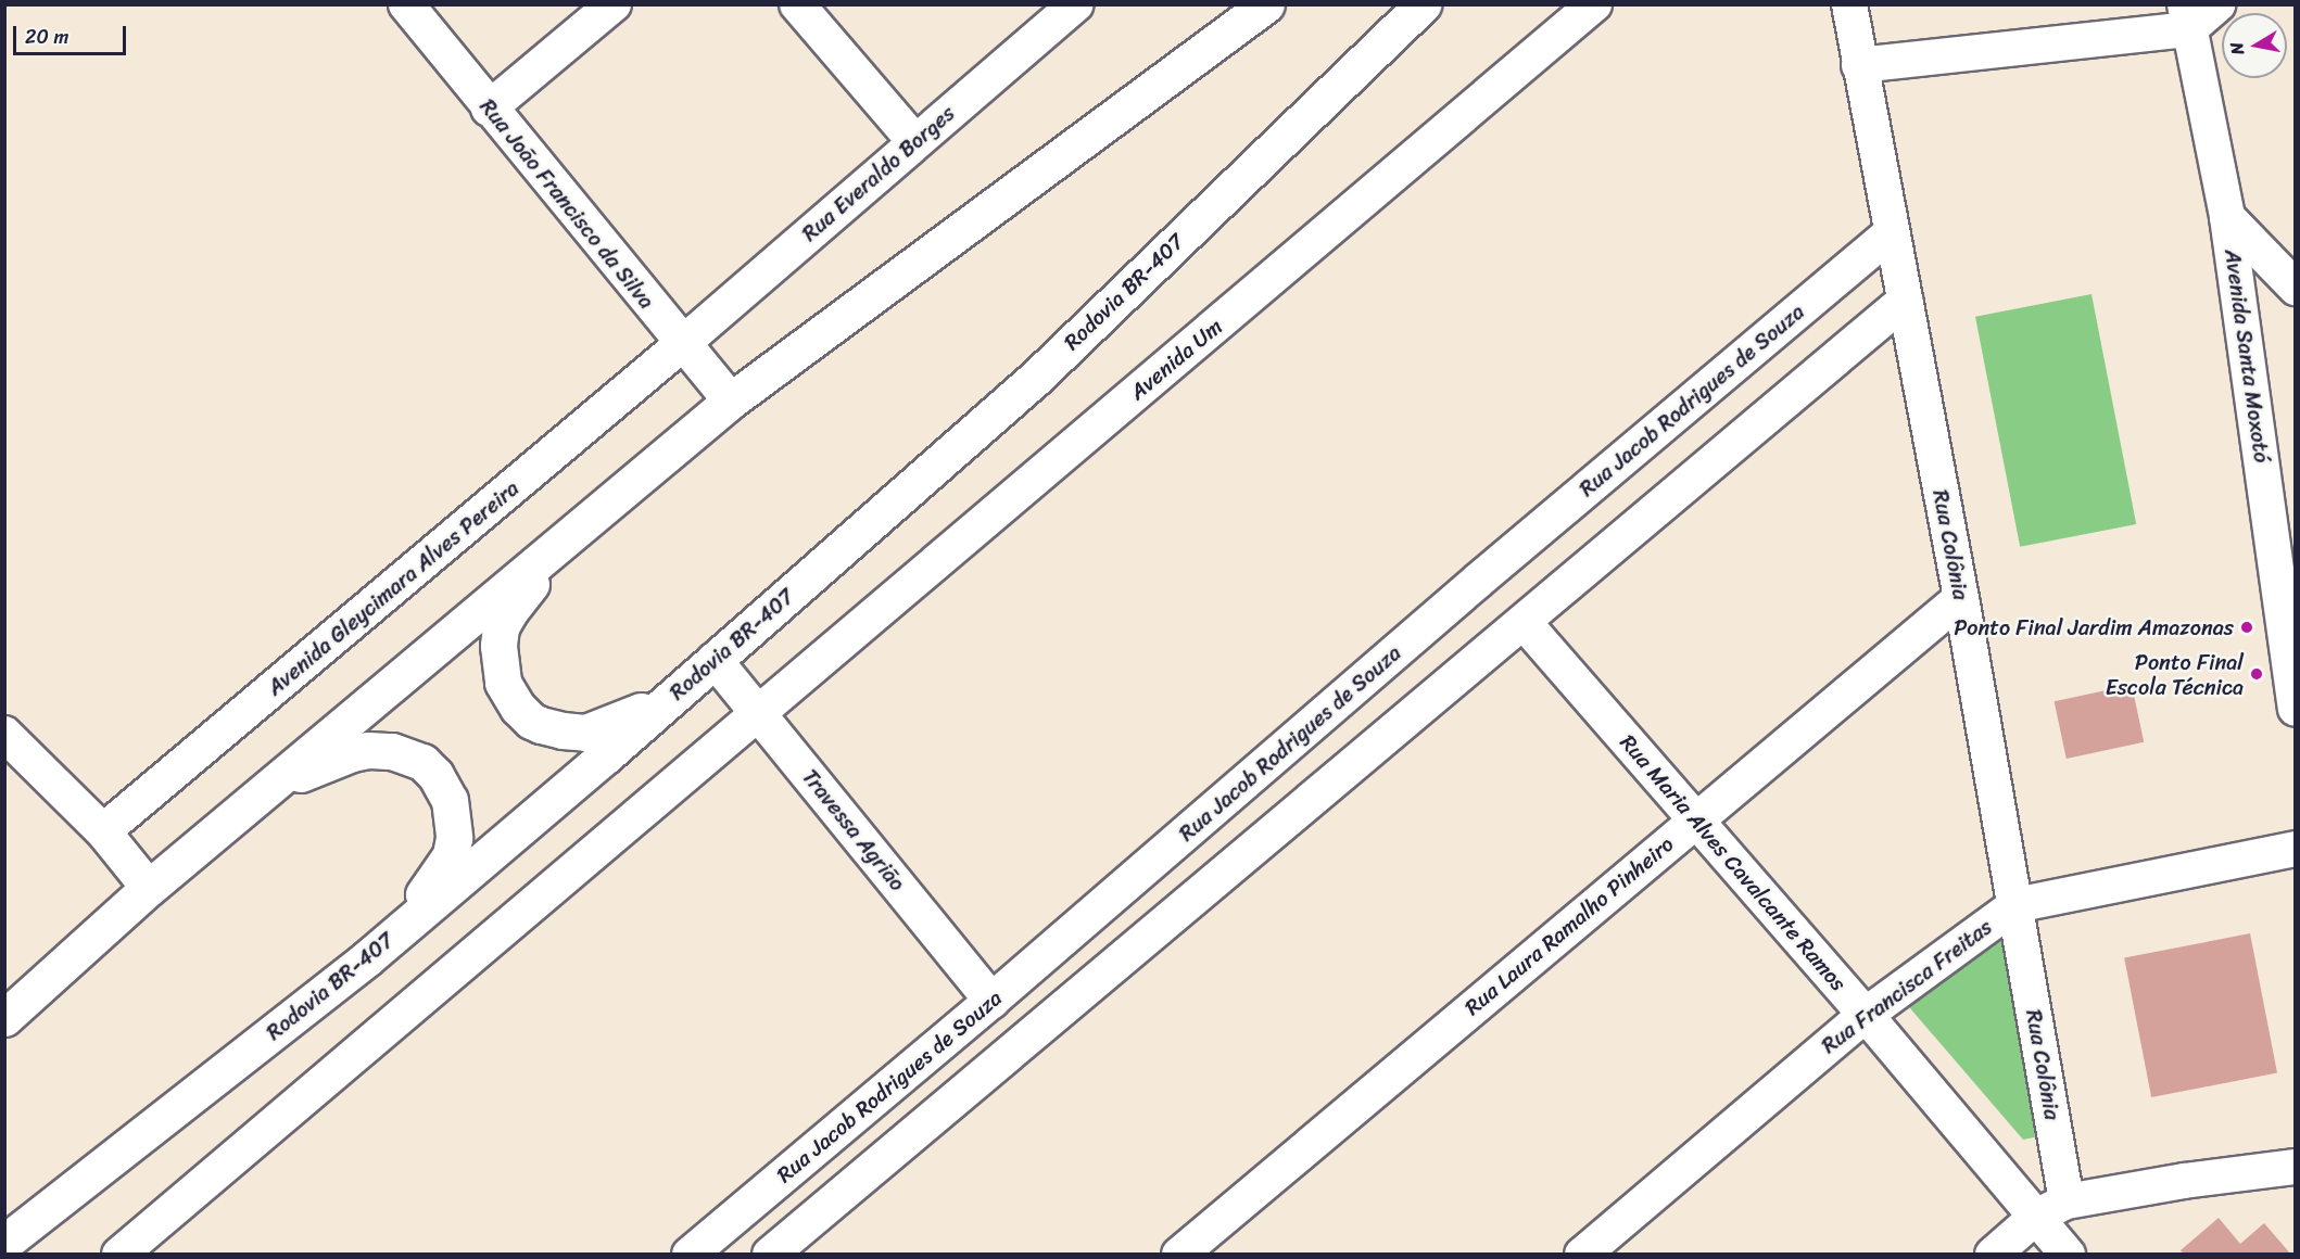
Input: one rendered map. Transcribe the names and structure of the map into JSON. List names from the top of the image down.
{
  "streets": {
    "highway": ["Rodovia BR-407"],
    "street": [
      "Rua Everaldo Borges",
      "Rua João Francisco da Silva",
      "Avenida Santa Moxotó",
      "Avenida Um",
      "Rua Jacob Rodrigues de Souza",
      "Rua Colônia",
      "Avenida Gleycimara Alves Pereira",
      "Travessa Agrião",
      "Rua Maria Alves Cavalcante Ramos",
      "Rua Laura Ramalho Pinheiro",
      "Rua Francisca Freitas"
    ]
  },
  "crossings": [
    ["Rua Everaldo Borges", "Rua João Francisco da Silva"],
    ["Rua Everaldo Borges", "Avenida Gleycimara Alves Pereira"],
    ["Rua João Francisco da Silva", "Avenida Gleycimara Alves Pereira"],
    ["Rodovia BR-407", "Travessa Agrião"],
    ["Avenida Um", "Travessa Agrião"],
    ["Rua Jacob Rodrigues de Souza", "Rua Colônia"],
    ["Rua Jacob Rodrigues de Souza", "Travessa Agrião"],
    ["Rua Colônia", "Rua Laura Ramalho Pinheiro"],
    ["Rua Colônia", "Rua Francisca Freitas"],
    ["Rua Maria Alves Cavalcante Ramos", "Rua Laura Ramalho Pinheiro"],
    ["Rua Maria Alves Cavalcante Ramos", "Rua Francisca Freitas"]
  ],
  "places": ["Ponto Final Jardim Amazonas", "Ponto Final Escola Técnica"],
  "scale_bar": "20 m",
  "north": "left"
}
